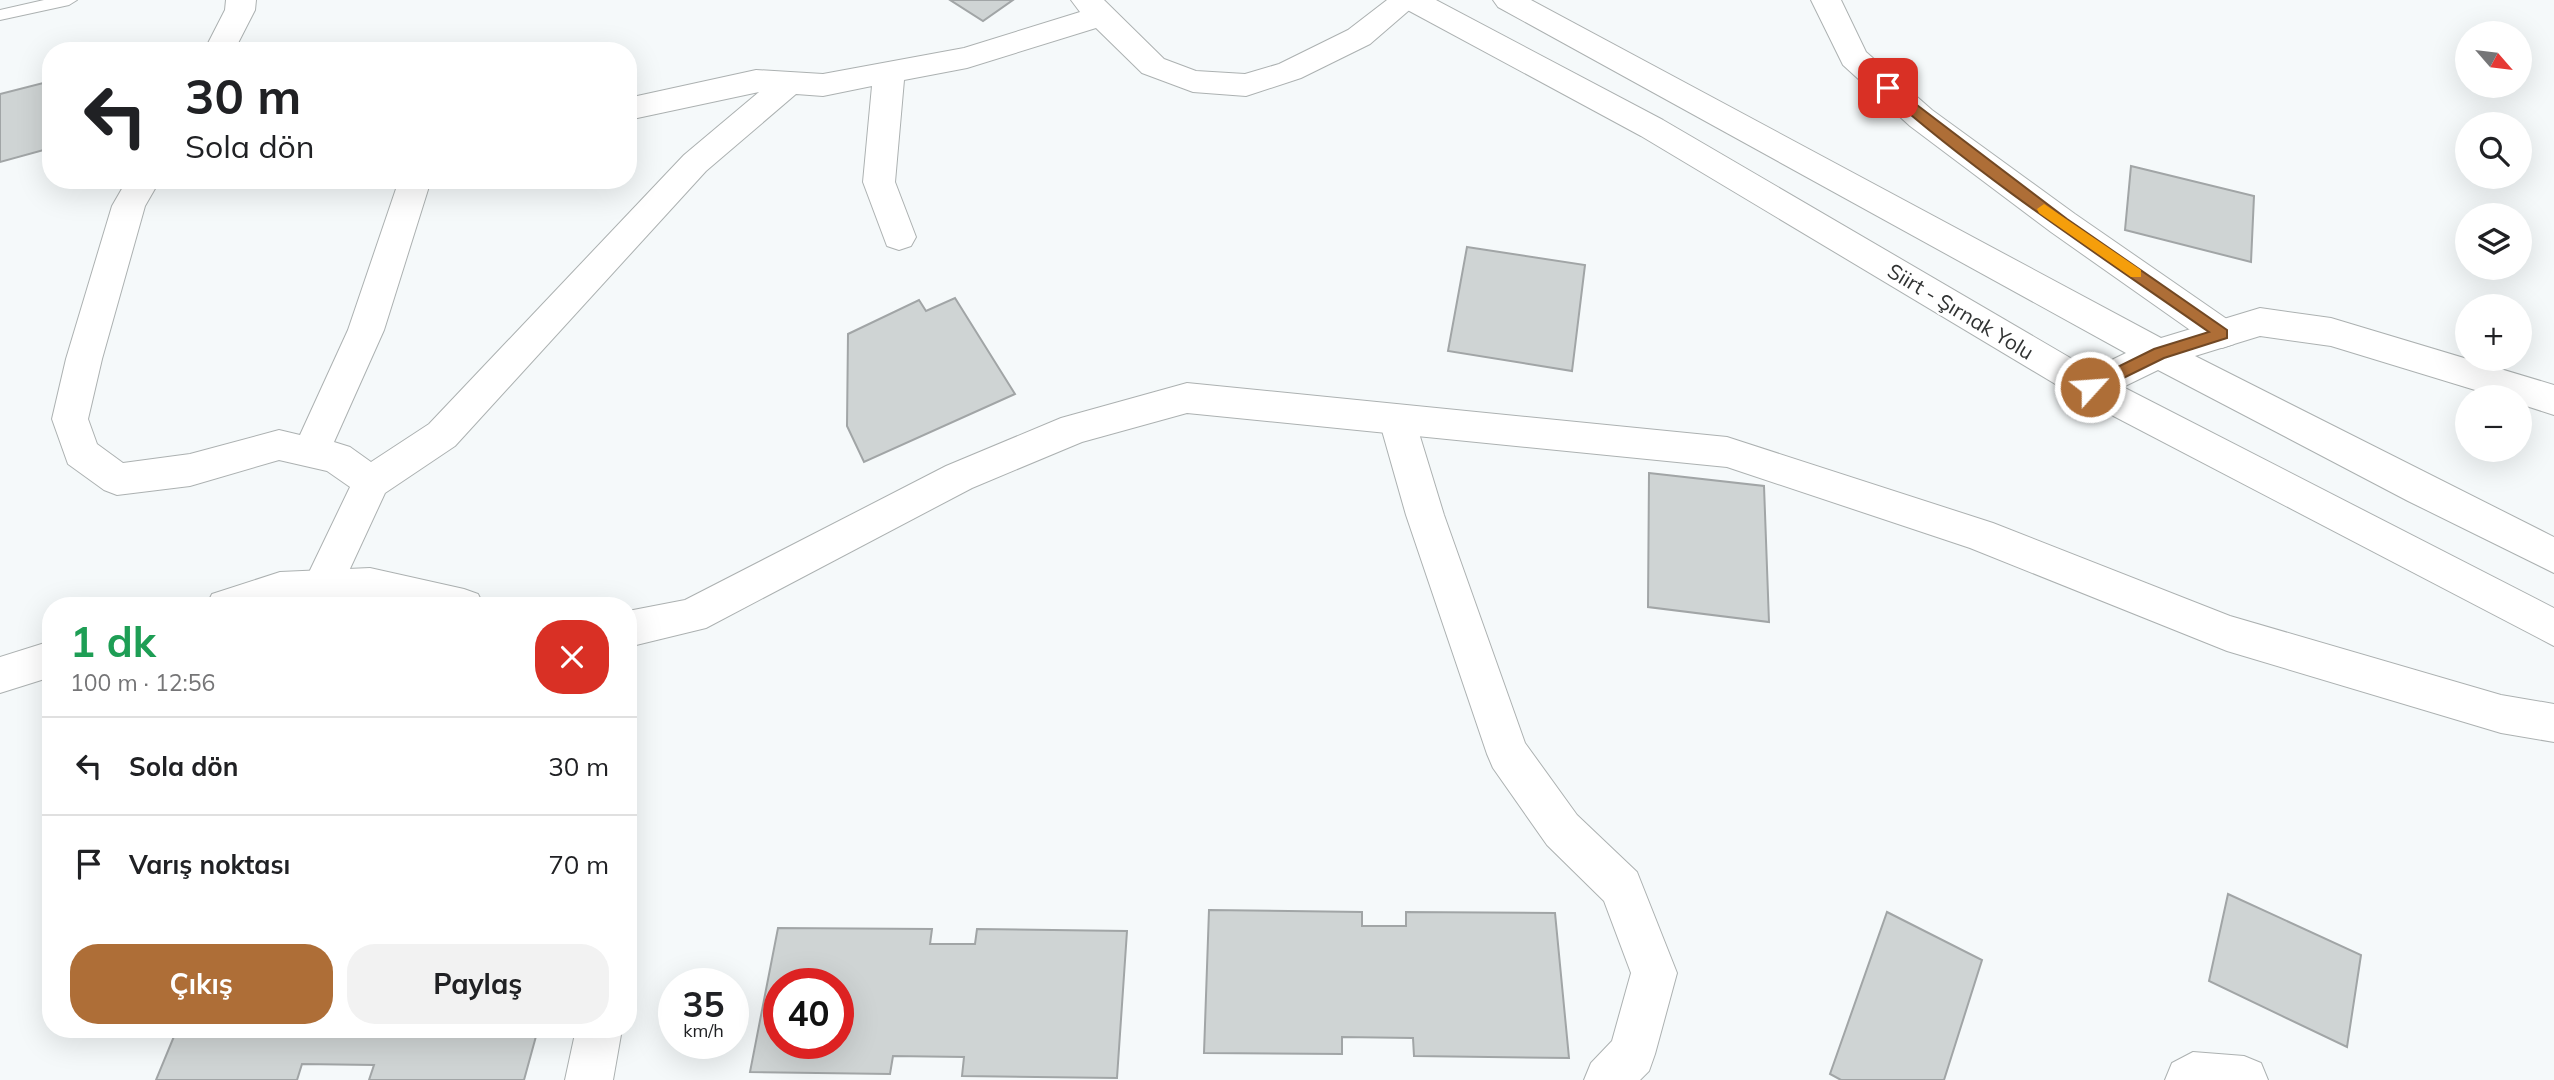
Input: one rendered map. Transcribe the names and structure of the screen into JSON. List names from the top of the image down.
{
  "streets": {
    "street": ["Siirt - Şırnak Yolu"]
  },
  "north": "bottom right",
  "page": {
    "map_buttons": ["+", "−"],
    "turn": ["30 m", "Sola dön"],
    "heading": ["1 dk", "100 m · 12:56"],
    "list": [
      {
        "name": "Sola dön",
        "value": "30 m"
      },
      {
        "name": "Varış noktası",
        "value": "70 m"
      }
    ],
    "buttons": ["Çıkış", "Paylaş"],
    "speed": "35 km/h",
    "limit": "40"
  }
}
